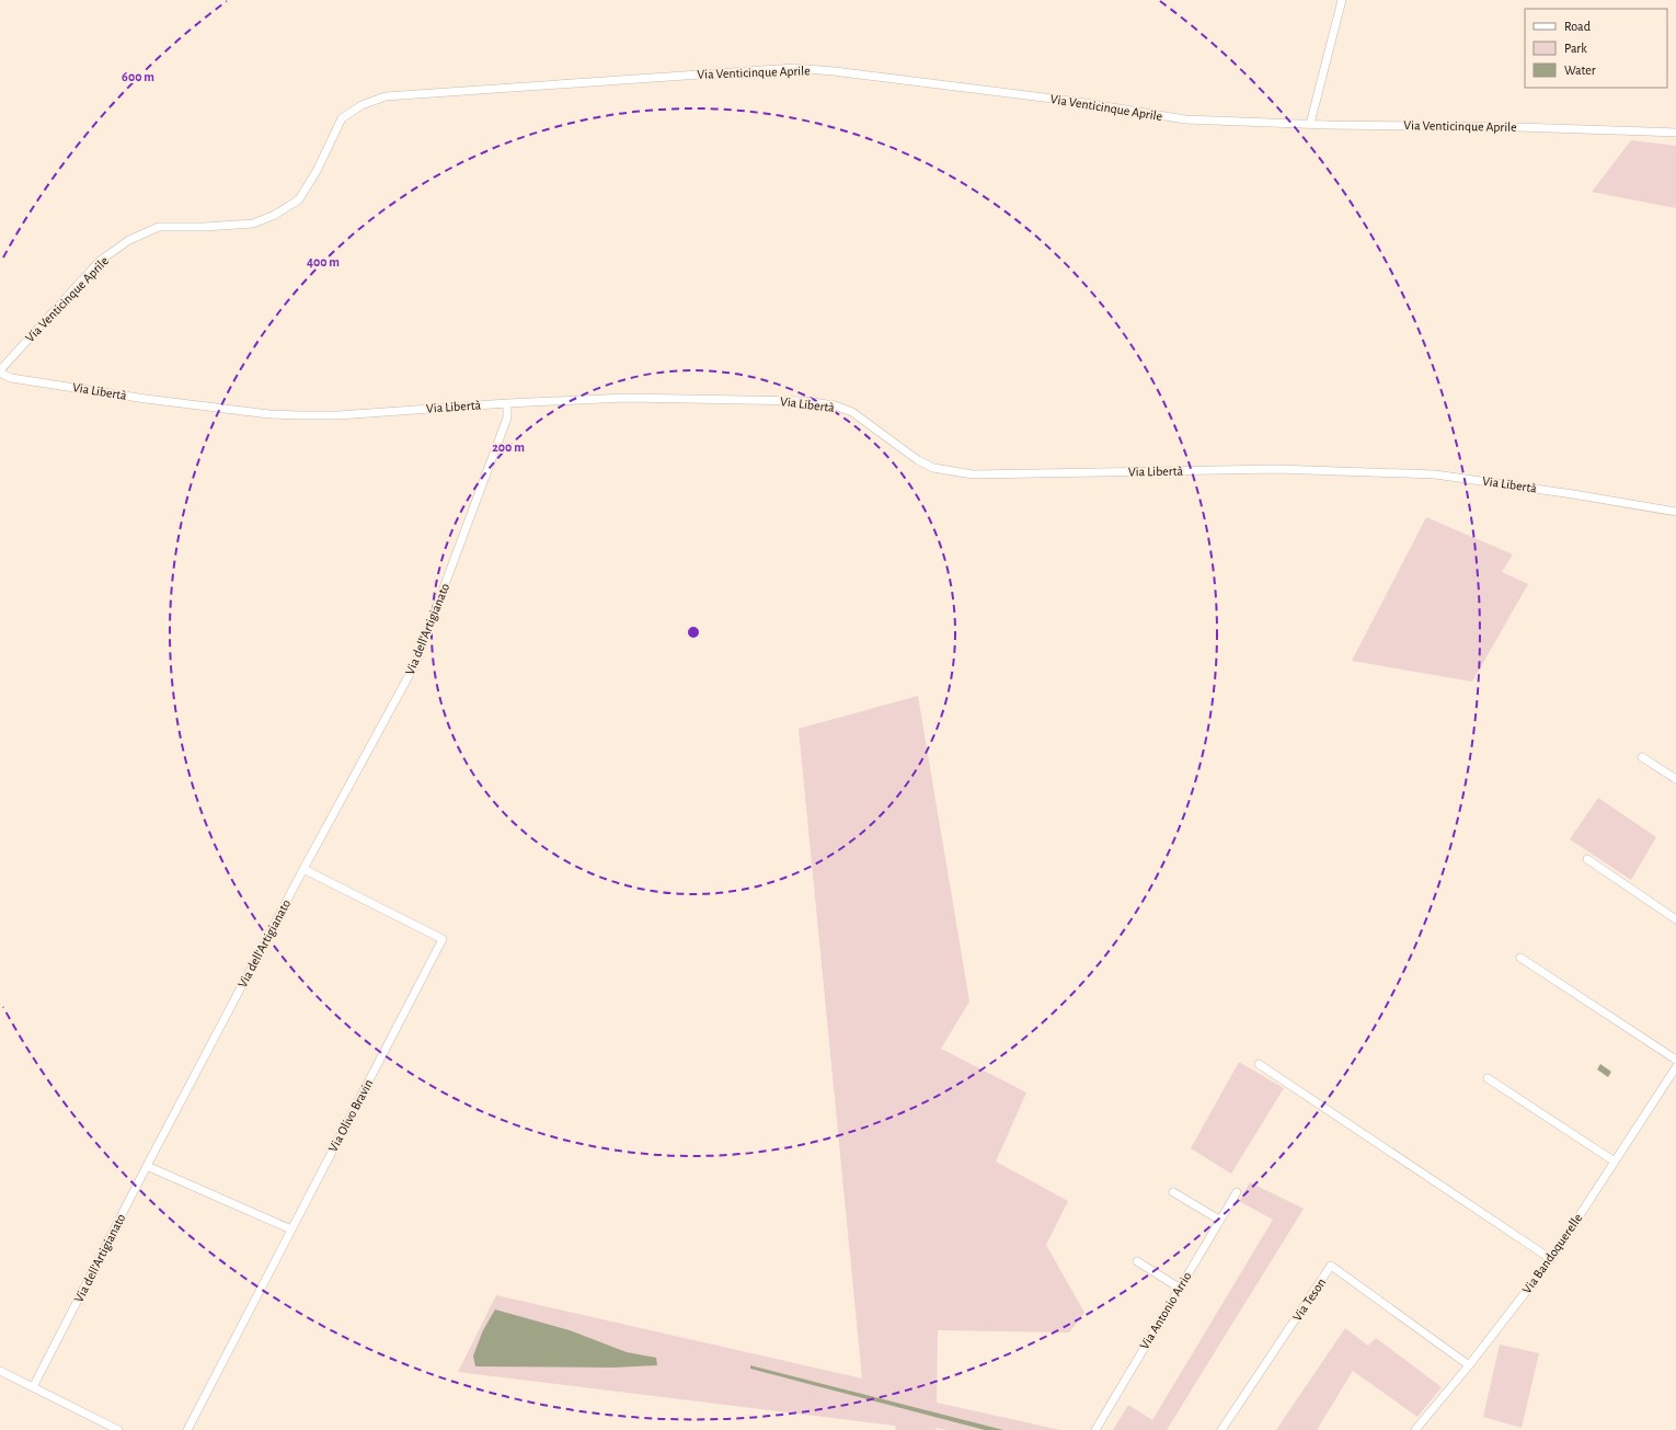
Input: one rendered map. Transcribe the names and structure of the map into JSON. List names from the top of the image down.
{
  "streets": {
    "street": [
      "Via Venticinque Aprile",
      "Via Libertà",
      "Via dell'Artigianato",
      "Via Olivo Bravin",
      "Via Bandoquerelle",
      "Via Teson",
      "Via Antonio Arrio"
    ]
  },
  "crossings": [
    ["Via Venticinque Aprile", "Via Libertà"],
    ["Via Libertà", "Via dell'Artigianato"],
    ["Via dell'Artigianato", "Via Olivo Bravin"],
    ["Via Bandoquerelle", "Via Teson"]
  ],
  "legend": ["Road", "Park", "Water"],
  "rings": ["600 m", "400 m", "200 m"]
}
